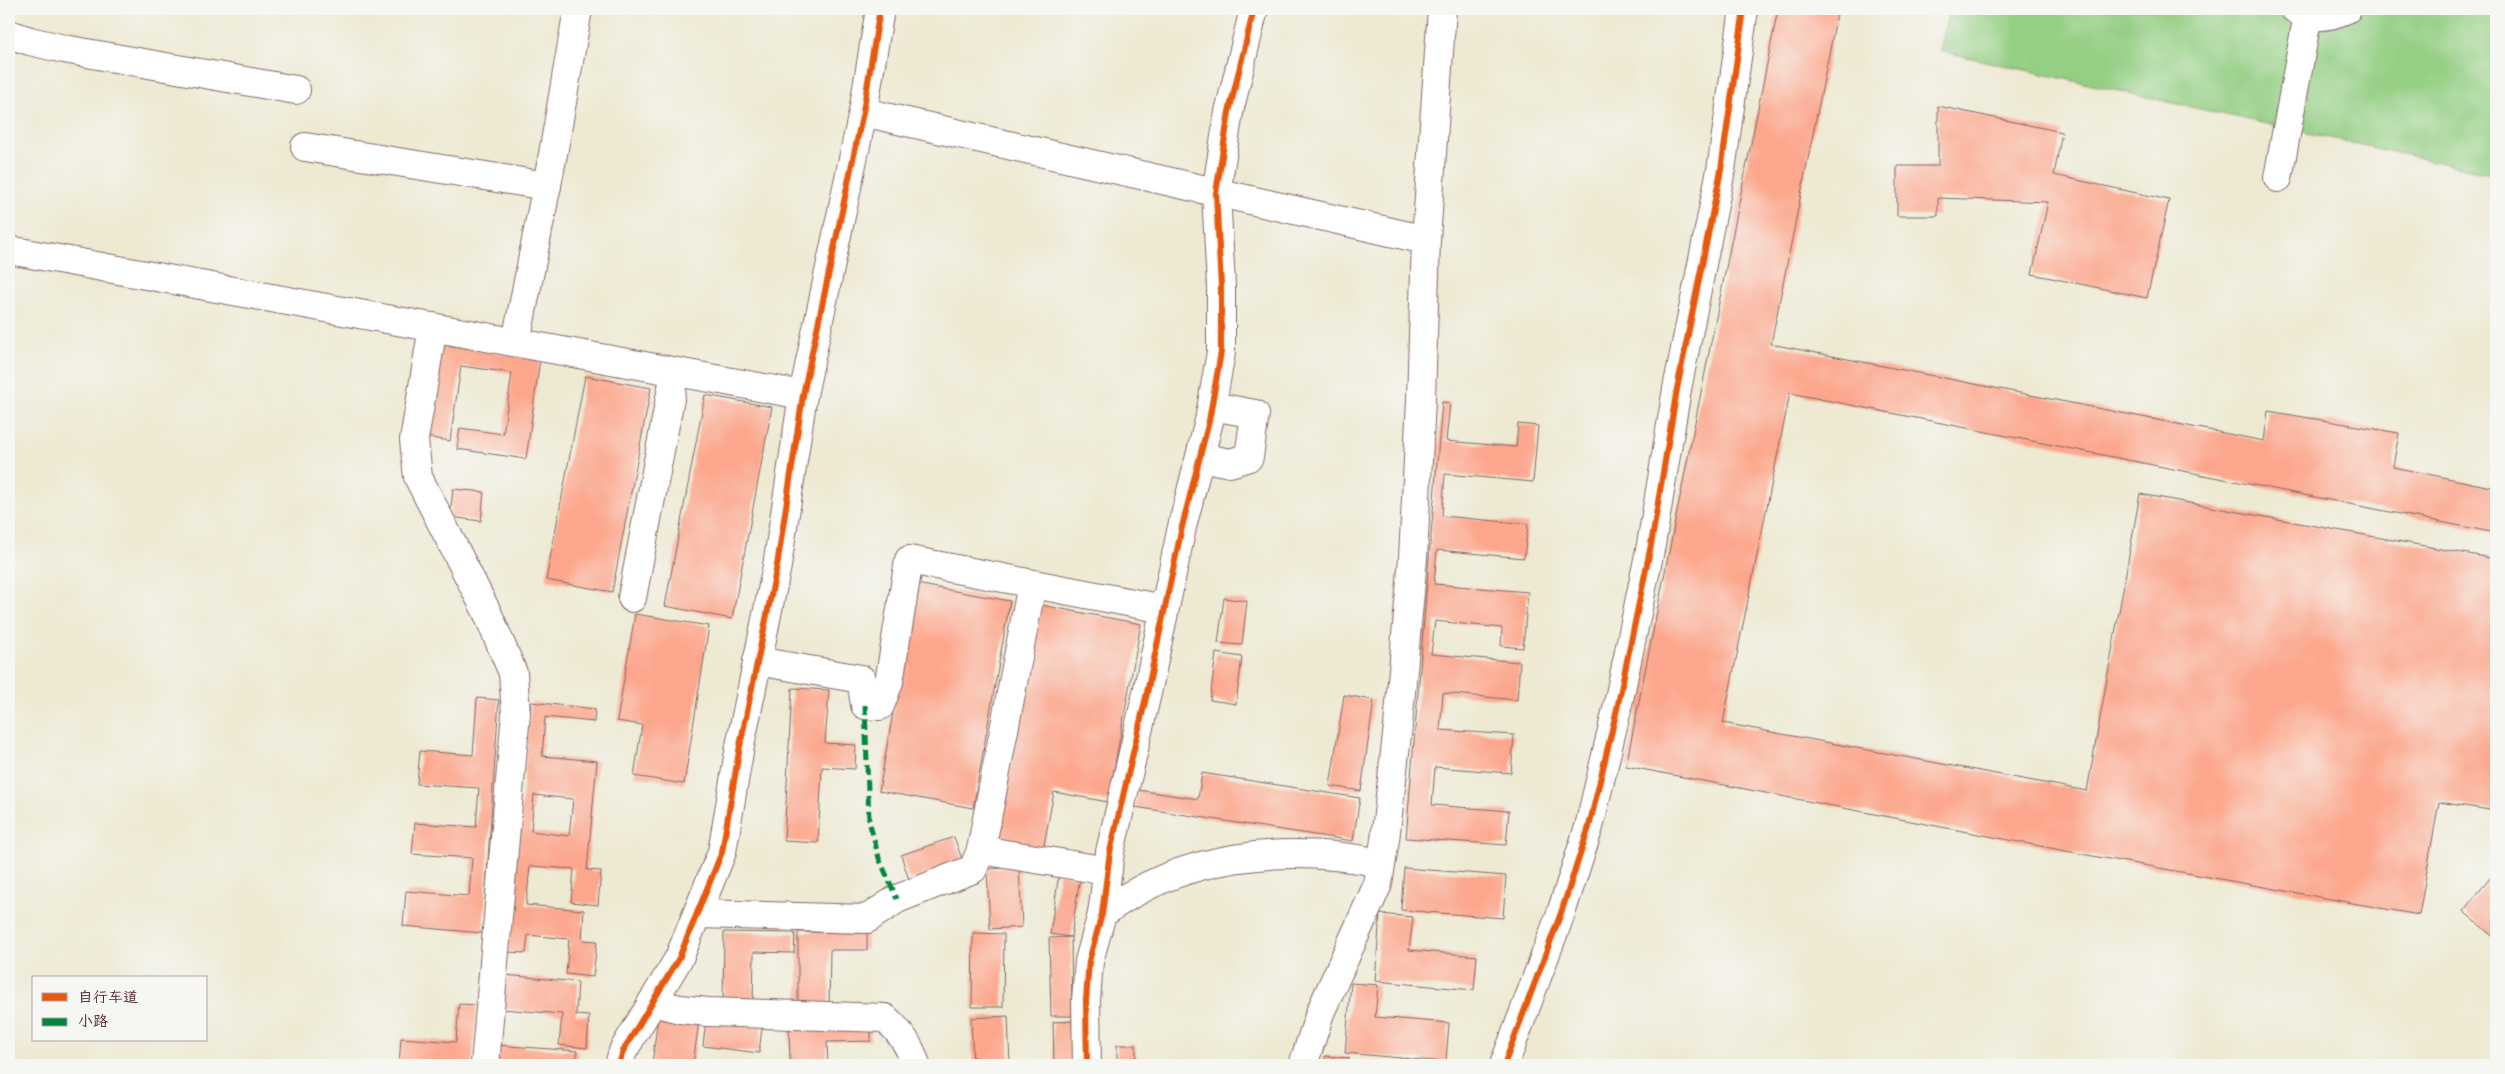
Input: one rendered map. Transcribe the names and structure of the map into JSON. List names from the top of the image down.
{
  "legend": ["自行车道", "小路"]
}
